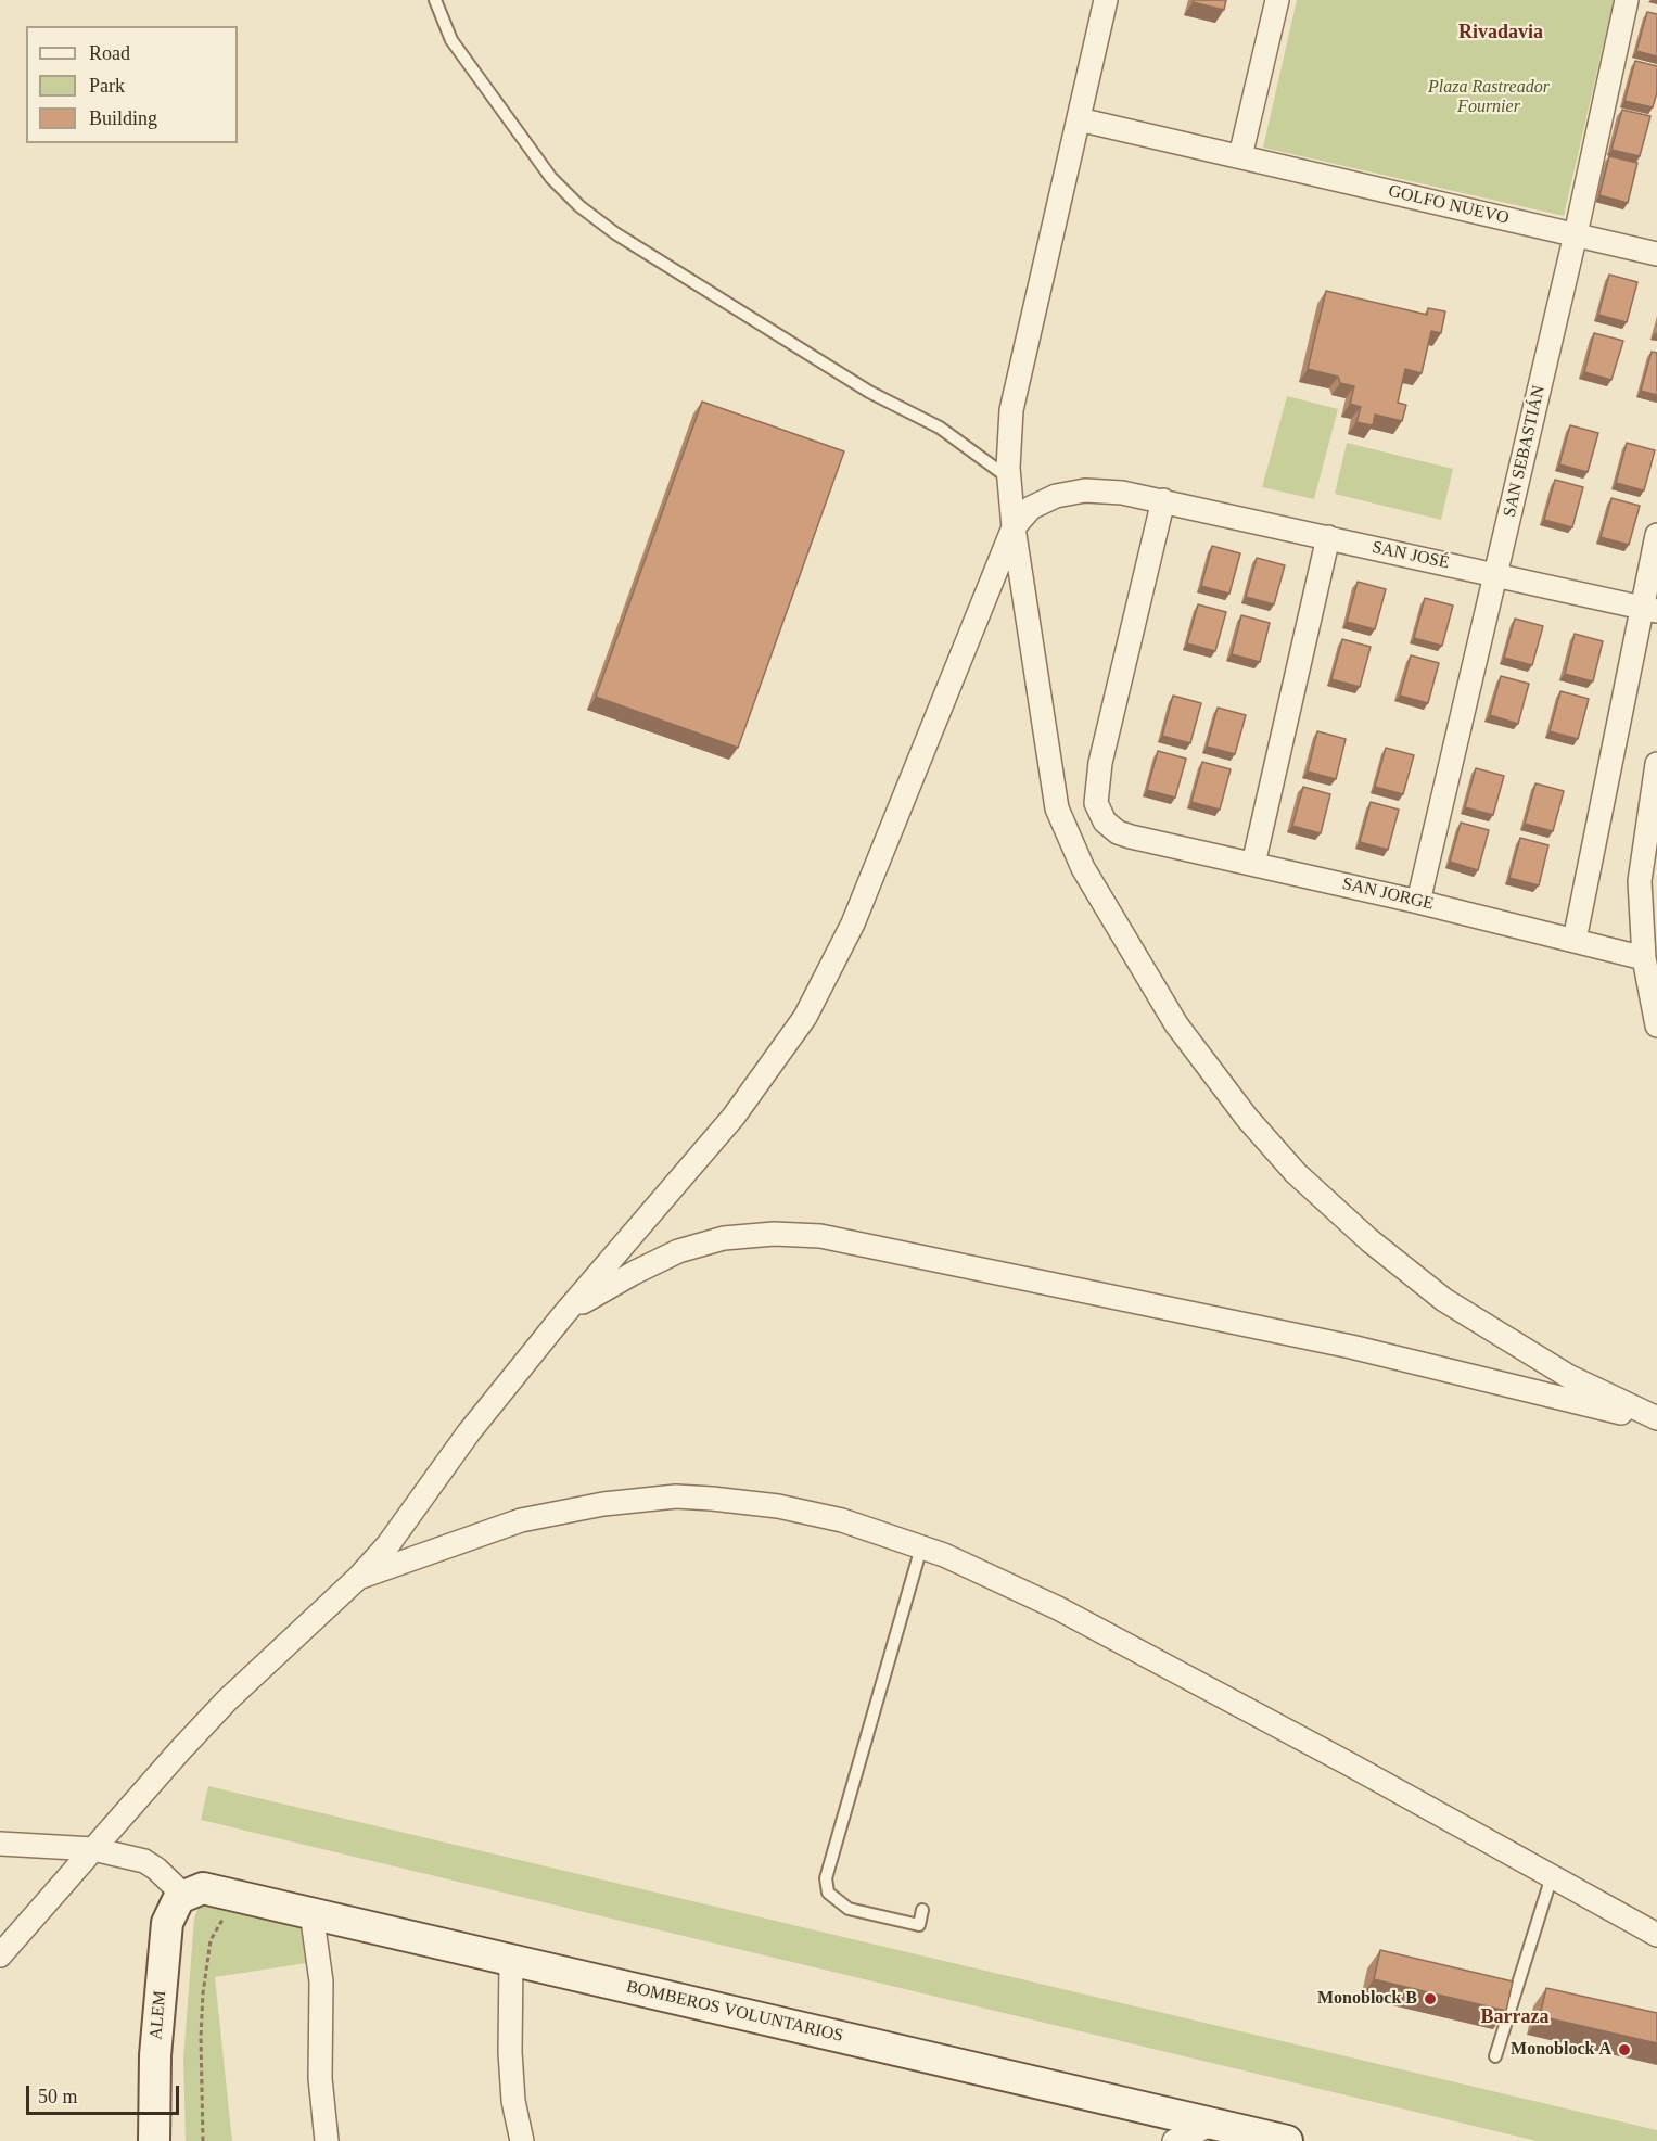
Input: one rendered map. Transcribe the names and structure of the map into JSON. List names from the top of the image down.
{
  "streets": {
    "main road": ["BOMBEROS VOLUNTARIOS", "ALEM"],
    "street": [
      "GOLFO NUEVO",
      "SAN SEBASTIÁN",
      "SAN JOSÉ",
      "SAN JORGE"
    ]
  },
  "crossings": [
    ["GOLFO NUEVO", "SAN SEBASTIÁN"],
    ["SAN SEBASTIÁN", "SAN JOSÉ"],
    ["SAN SEBASTIÁN", "SAN JORGE"],
    ["SAN JOSÉ", "SAN JORGE"],
    ["BOMBEROS VOLUNTARIOS", "ALEM"]
  ],
  "districts": ["Rivadavia", "Barraza"],
  "parks": ["Plaza Rastreador Fournier"],
  "places": ["Monoblock B", "Monoblock A"],
  "legend": ["Road", "Park", "Building"],
  "scale_bar": "50 m"
}
